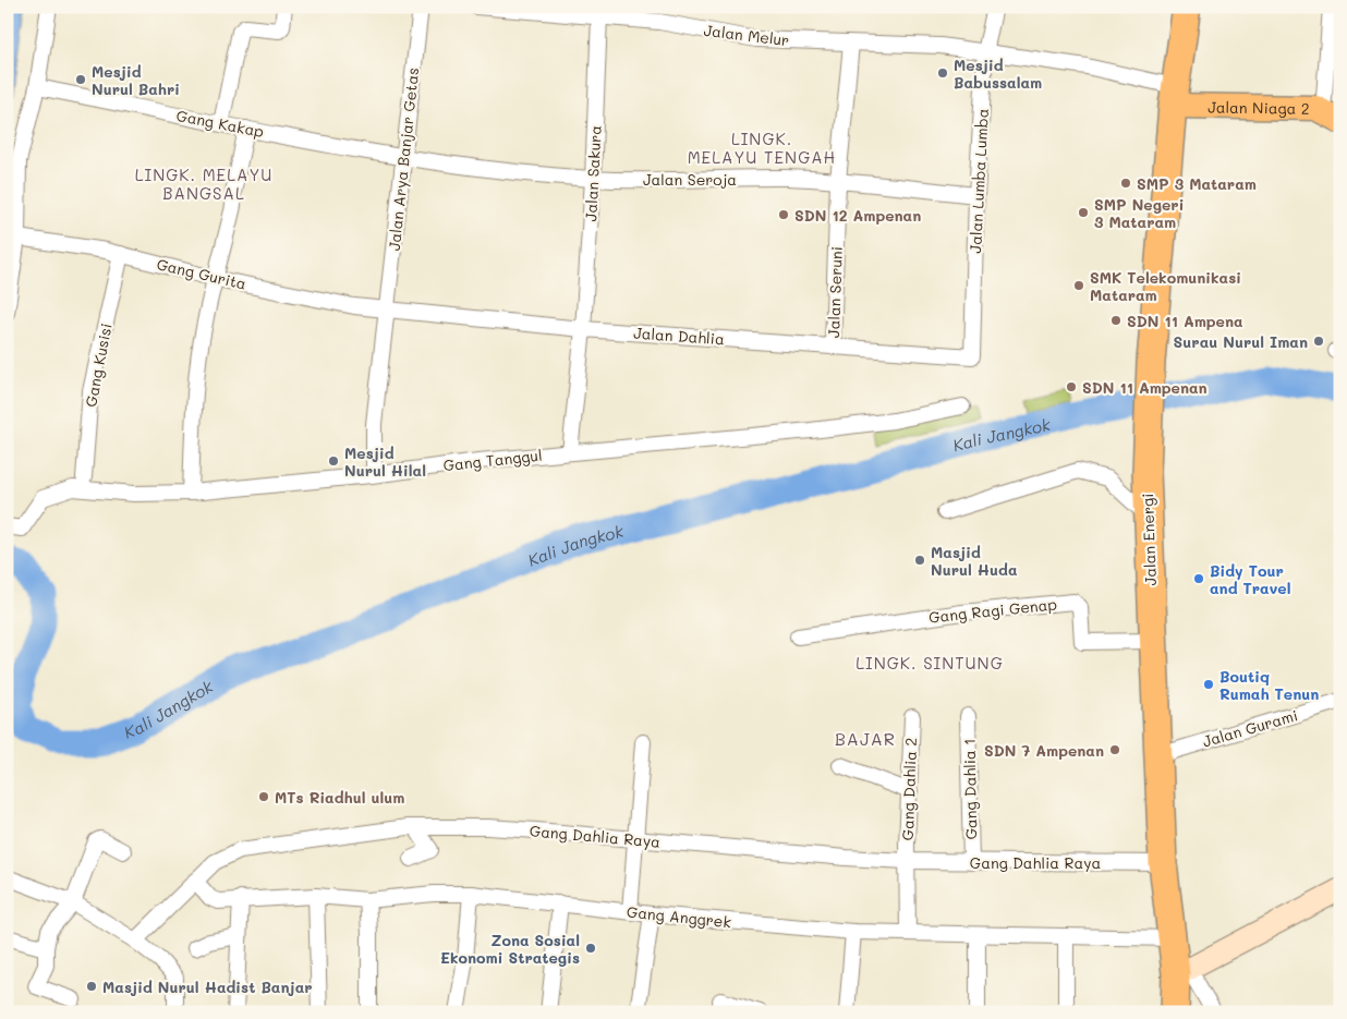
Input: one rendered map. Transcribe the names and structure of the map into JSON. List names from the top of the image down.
{
  "streets": {
    "highway": ["Jalan Energi"],
    "main road": ["Jalan Niaga 2"],
    "street": [
      "Jalan Melur",
      "Gang Kakap",
      "Jalan Arya Banjar Getas",
      "Jalan Sakura",
      "Jalan Seroja",
      "Jalan Lumba Lumba",
      "Gang Gurita",
      "Jalan Seruni",
      "Jalan Dahlia",
      "Gang Kusisi",
      "Gang Tanggul",
      "Gang Ragi Genap",
      "Jalan Gurami",
      "Gang Dahlia 2",
      "Gang Dahlia 1",
      "Gang Dahlia Raya",
      "Gang Anggrek"
    ]
  },
  "crossings": [
    ["Jalan Melur", "Jalan Niaga 2"],
    ["Jalan Melur", "Jalan Sakura"],
    ["Jalan Melur", "Jalan Lumba Lumba"],
    ["Jalan Melur", "Jalan Seruni"],
    ["Jalan Melur", "Jalan Energi"],
    ["Jalan Niaga 2", "Jalan Energi"],
    ["Gang Kakap", "Jalan Arya Banjar Getas"],
    ["Gang Kakap", "Jalan Seroja"],
    ["Jalan Arya Banjar Getas", "Jalan Seroja"],
    ["Jalan Arya Banjar Getas", "Gang Gurita"],
    ["Jalan Arya Banjar Getas", "Jalan Dahlia"],
    ["Jalan Arya Banjar Getas", "Gang Tanggul"],
    ["Jalan Sakura", "Jalan Seroja"],
    ["Jalan Sakura", "Jalan Dahlia"],
    ["Jalan Sakura", "Gang Tanggul"],
    ["Jalan Seroja", "Jalan Lumba Lumba"],
    ["Jalan Seroja", "Jalan Seruni"],
    ["Jalan Lumba Lumba", "Jalan Dahlia"],
    ["Gang Gurita", "Jalan Dahlia"],
    ["Gang Gurita", "Gang Kusisi"],
    ["Jalan Seruni", "Jalan Dahlia"],
    ["Jalan Energi", "Gang Ragi Genap"],
    ["Jalan Energi", "Jalan Gurami"],
    ["Jalan Energi", "Gang Dahlia Raya"],
    ["Jalan Energi", "Gang Anggrek"],
    ["Gang Dahlia 2", "Gang Dahlia Raya"],
    ["Gang Dahlia 2", "Gang Anggrek"],
    ["Gang Dahlia 1", "Gang Dahlia Raya"],
    ["Gang Dahlia Raya", "Gang Anggrek"]
  ],
  "districts": [
    "LINGK. MELAYU TENGAH",
    "LINGK. MELAYU BANGSAL",
    "LINGK. SINTUNG",
    "BAJAR"
  ],
  "water": ["Kali Jangkok"],
  "places": [
    "Mesjid Babussalam",
    "Mesjid Nurul Bahri",
    "SMP 3 Mataram",
    "SMP Negeri 3 Mataram",
    "SDN 12 Ampenan",
    "SMK Telekomunikasi Mataram",
    "SDN 11 Ampena",
    "Surau Nurul Iman",
    "SDN 11 Ampenan",
    "Mesjid Nurul Hilal",
    "Masjid Nurul Huda",
    "Bidy Tour and Travel",
    "Boutiq Rumah Tenun",
    "SDN 7 Ampenan",
    "MTs Riadhul ulum",
    "Zona Sosial Ekonomi Strategis",
    "Masjid Nurul Hadist Banjar"
  ]
}
